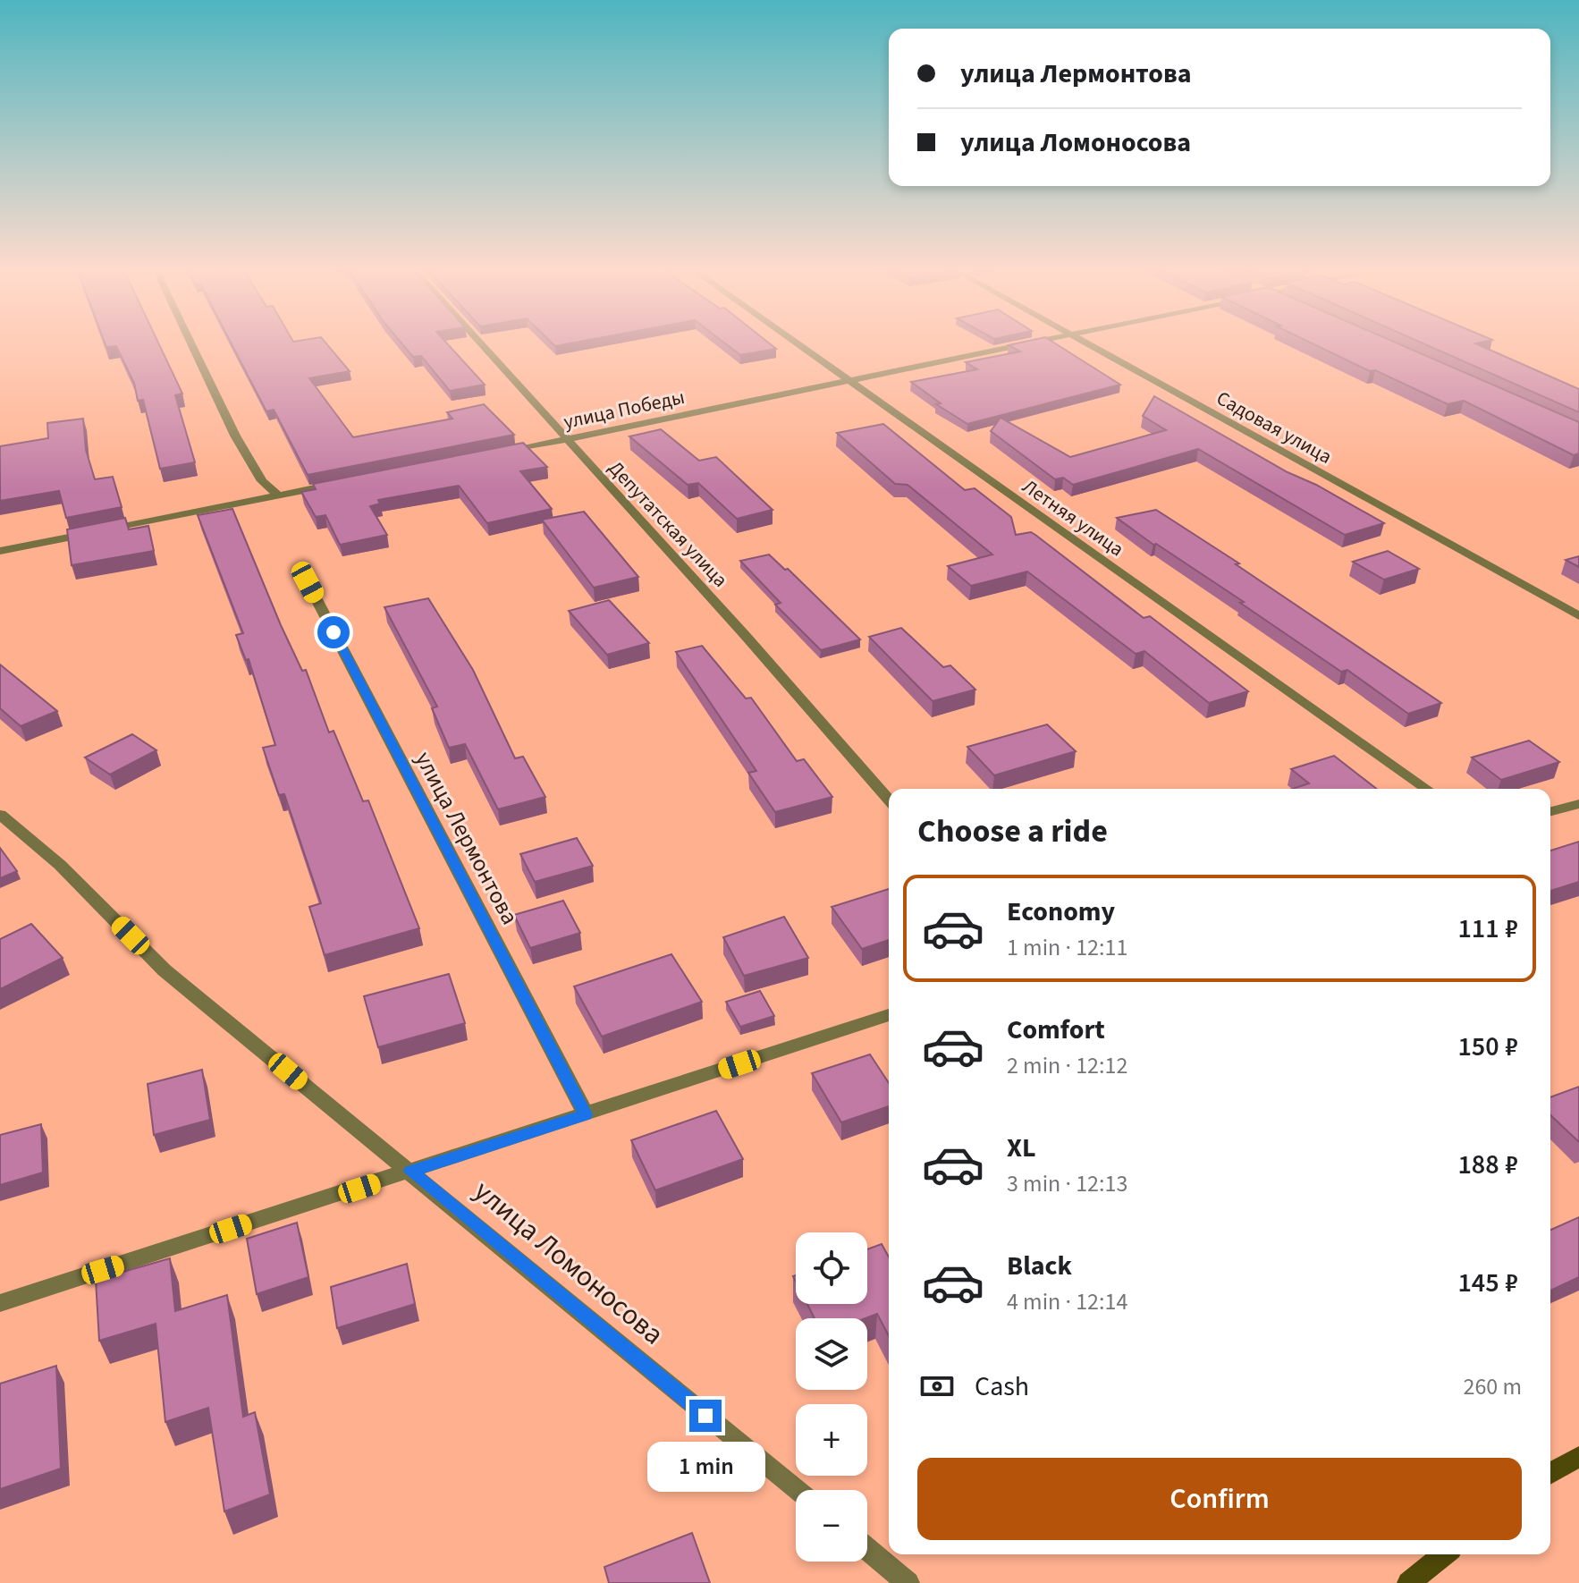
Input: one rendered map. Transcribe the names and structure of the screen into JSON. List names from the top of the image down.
{
  "streets": {
    "street": [
      "улица Победы",
      "Садовая улица",
      "Летняя улица",
      "Депутатская улица",
      "улица Лермонтова",
      "улица Ломоносова"
    ]
  },
  "crossings": [
    ["улица Победы", "Летняя улица"],
    ["улица Победы", "Депутатская улица"]
  ],
  "page": {
    "banner": ["улица Лермонтова", "улица Ломоносова"],
    "heading": "Choose a ride",
    "list": [
      {
        "name": "Economy",
        "note": "1 min · 12:11",
        "value": "111 ₽"
      },
      {
        "name": "Comfort",
        "note": "2 min · 12:12",
        "value": "150 ₽"
      },
      {
        "name": "XL",
        "note": "3 min · 12:13",
        "value": "188 ₽"
      },
      {
        "name": "Black",
        "note": "4 min · 12:14",
        "value": "145 ₽"
      }
    ],
    "map_buttons": ["+", "−"],
    "pay": ["Cash", "260 m"],
    "bubble": "1 min",
    "buttons": "Confirm"
  }
}
